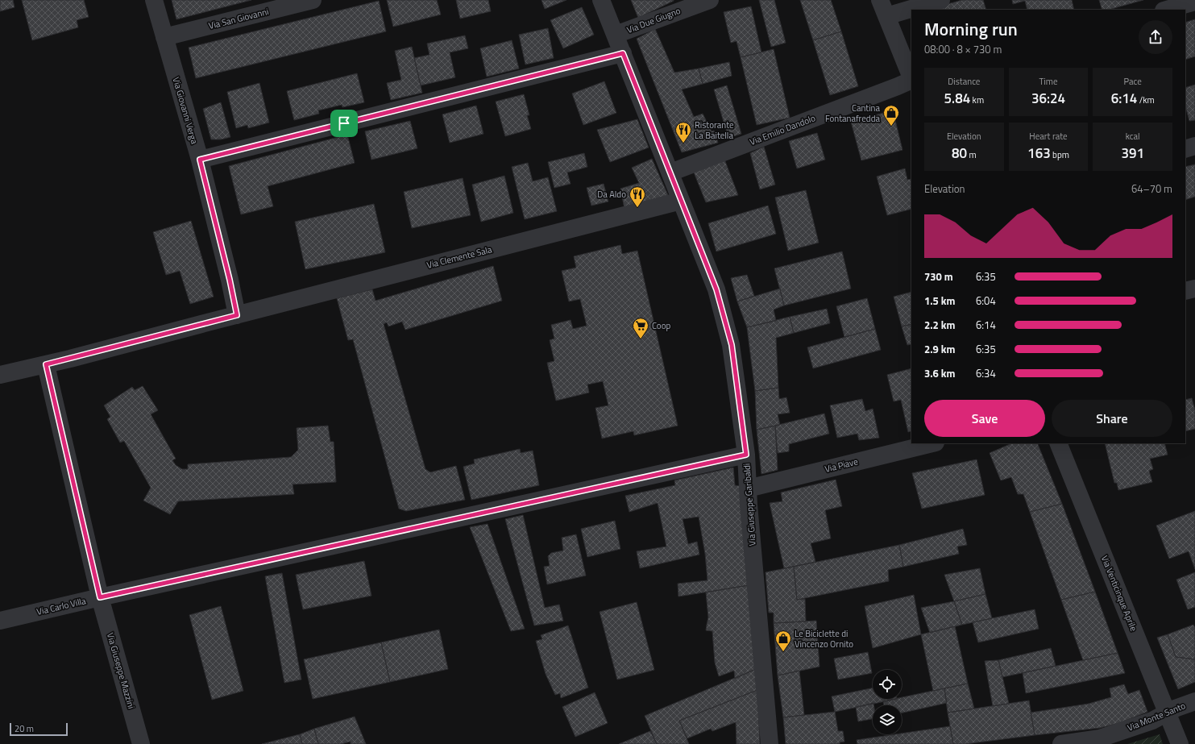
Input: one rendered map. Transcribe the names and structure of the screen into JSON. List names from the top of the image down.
{
  "streets": {
    "street": [
      "Via San Giovanni",
      "Via Due Giugno",
      "Via Giovanni Verga",
      "Via Emilio Dandolo",
      "Via Clemente Sala",
      "Via Piave",
      "Via Giuseppe Garibaldi",
      "Via Venticinque Aprile",
      "Via Carlo Villa",
      "Via Giuseppe Mazzini",
      "Via Monte Santo"
    ]
  },
  "crossings": [
    ["Via San Giovanni", "Via Giovanni Verga"],
    ["Via Due Giugno", "Via Giuseppe Garibaldi"],
    ["Via Giovanni Verga", "Via Clemente Sala"],
    ["Via Emilio Dandolo", "Via Giuseppe Garibaldi"],
    ["Via Clemente Sala", "Via Giuseppe Garibaldi"],
    ["Via Clemente Sala", "Via Giuseppe Mazzini"],
    ["Via Piave", "Via Giuseppe Garibaldi"],
    ["Via Giuseppe Garibaldi", "Via Carlo Villa"],
    ["Via Venticinque Aprile", "Via Monte Santo"],
    ["Via Carlo Villa", "Via Giuseppe Mazzini"]
  ],
  "places": {
    "shop": ["Cantina Fontanafredda", "Le Biciclette di Vincenzo Ornito"],
    "restaurant": ["Ristorante La Baitella", "Da Aldo"],
    "supermarket": ["Coop"]
  },
  "scale_bar": "20 m",
  "page": {
    "heading": ["Morning run", "08:00 · 8 × 730 m"],
    "stats": [
      ["Distance", "5.84 km"],
      ["Time", "36:24"],
      ["Pace", "6:14 /km"],
      ["Elevation", "80 m"],
      ["Heart rate", "163 bpm"],
      ["kcal", "391"]
    ],
    "chart": ["Elevation", "64–70 m"],
    "list": [
      {
        "name": "730 m",
        "note": "6:35"
      },
      {
        "name": "1.5 km",
        "note": "6:04"
      },
      {
        "name": "2.2 km",
        "note": "6:14"
      },
      {
        "name": "2.9 km",
        "note": "6:35"
      },
      {
        "name": "3.6 km",
        "note": "6:34"
      }
    ],
    "buttons": ["Save", "Share"],
    "scale": "20 m"
  }
}
